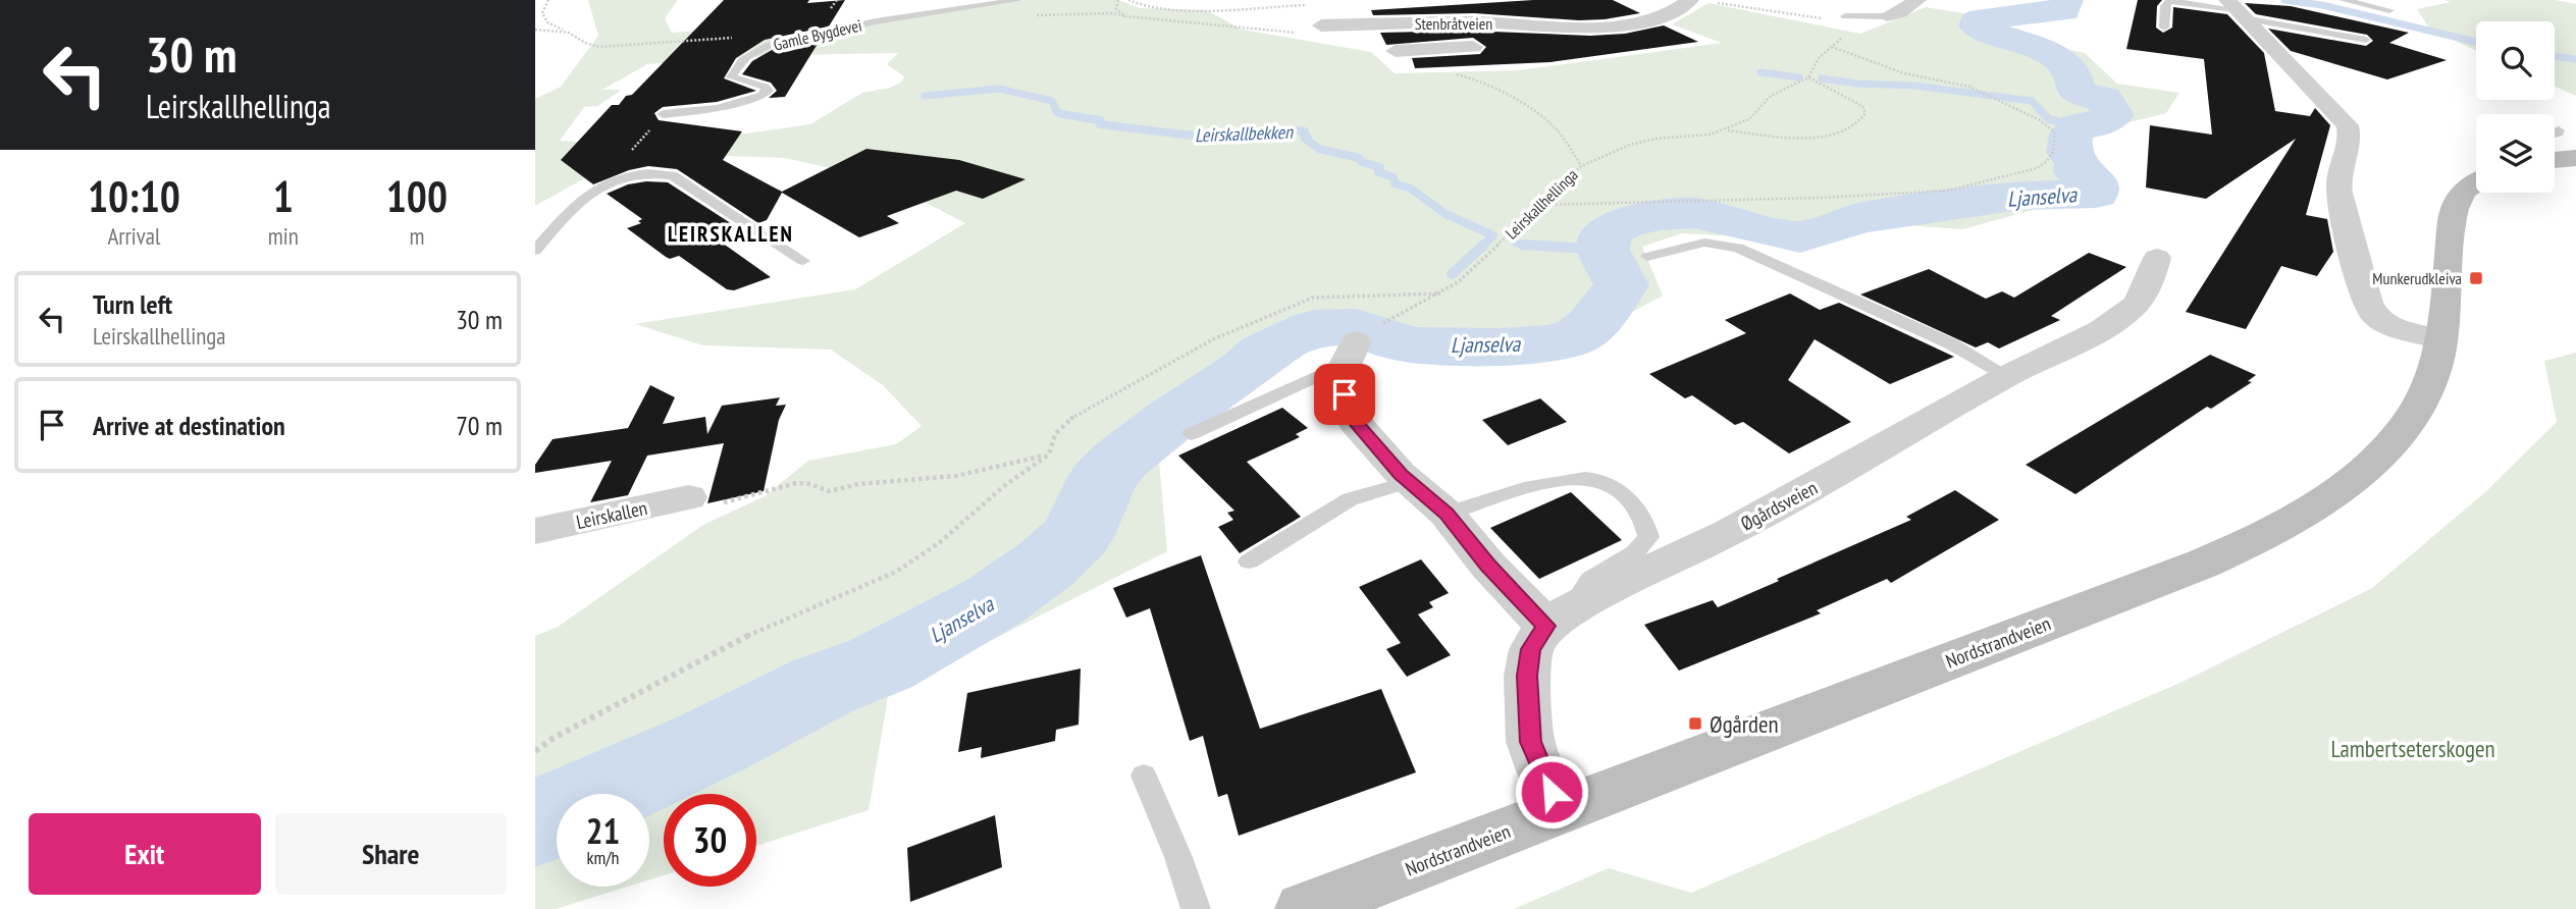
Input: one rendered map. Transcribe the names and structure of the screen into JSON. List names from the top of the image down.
{
  "streets": {
    "main road": ["Nordstrandveien"],
    "street": ["Stenbråtveien", "Øgårdsveien", "Leirskallen"],
    "lane": ["Gamle Bygdevei"],
    "path": ["Leirskallhellinga"]
  },
  "districts": ["LEIRSKALLEN"],
  "water": ["Leirskallbekken", "Ljanselva"],
  "parks": ["Lambertseterskogen"],
  "places": {
    "transit": ["Munkerudkleiva", "Øgården"]
  },
  "page": {
    "turn": ["30 m", "Leirskallhellinga"],
    "eta": [
      "10:10",
      "Arrival",
      "1",
      "min",
      "100",
      "m"
    ],
    "list": [
      {
        "name": "Turn left",
        "note": "Leirskallhellinga",
        "value": "30 m"
      },
      {
        "name": "Arrive at destination",
        "value": "70 m"
      }
    ],
    "speed": "21 km/h",
    "limit": "30",
    "buttons": ["Exit", "Share"]
  }
}
